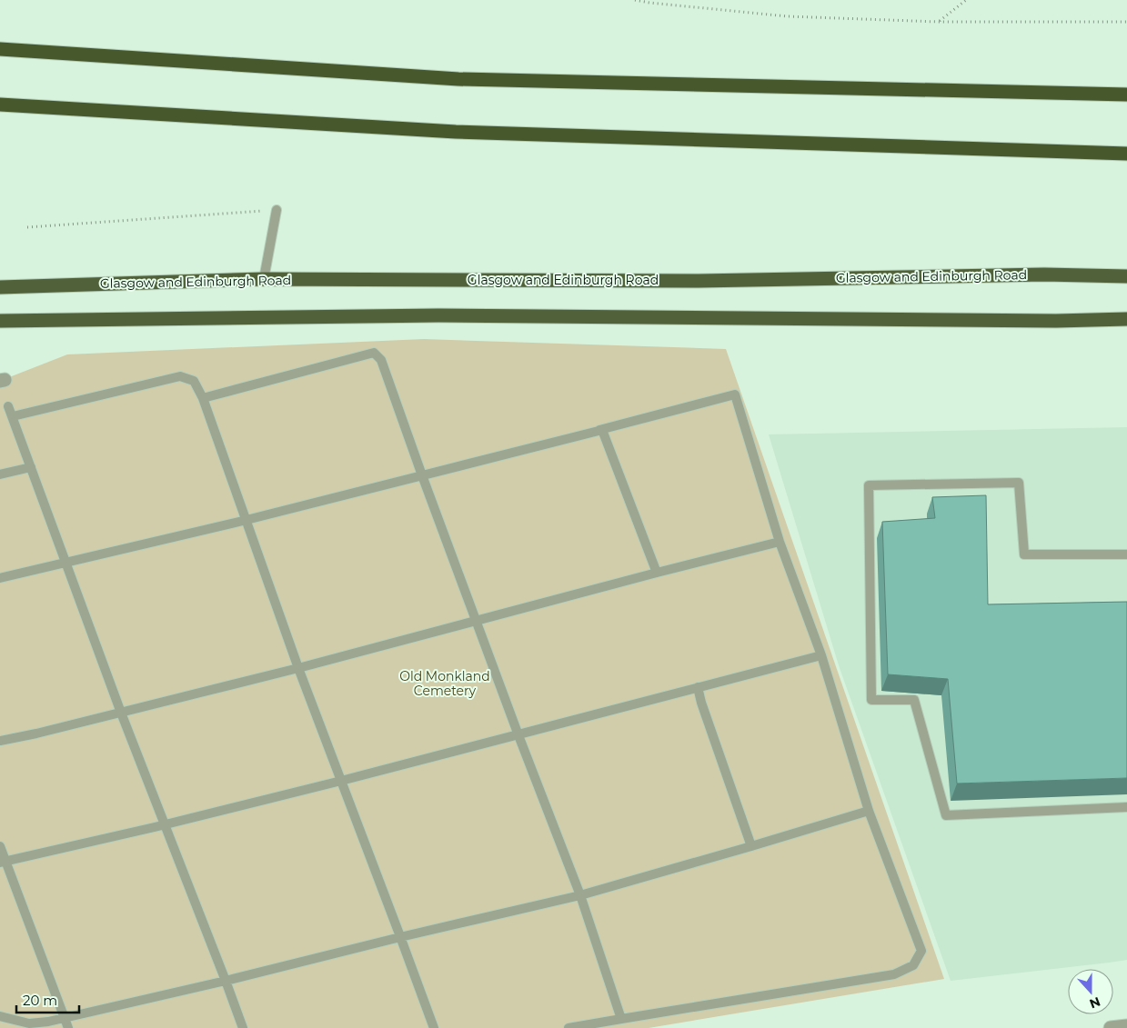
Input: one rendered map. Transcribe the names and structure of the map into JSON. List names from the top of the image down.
{
  "streets": {
    "highway": ["Glasgow and Edinburgh Road"]
  },
  "parks": ["Old Monkland Cemetery"],
  "scale_bar": "20 m",
  "north": "bottom"
}
